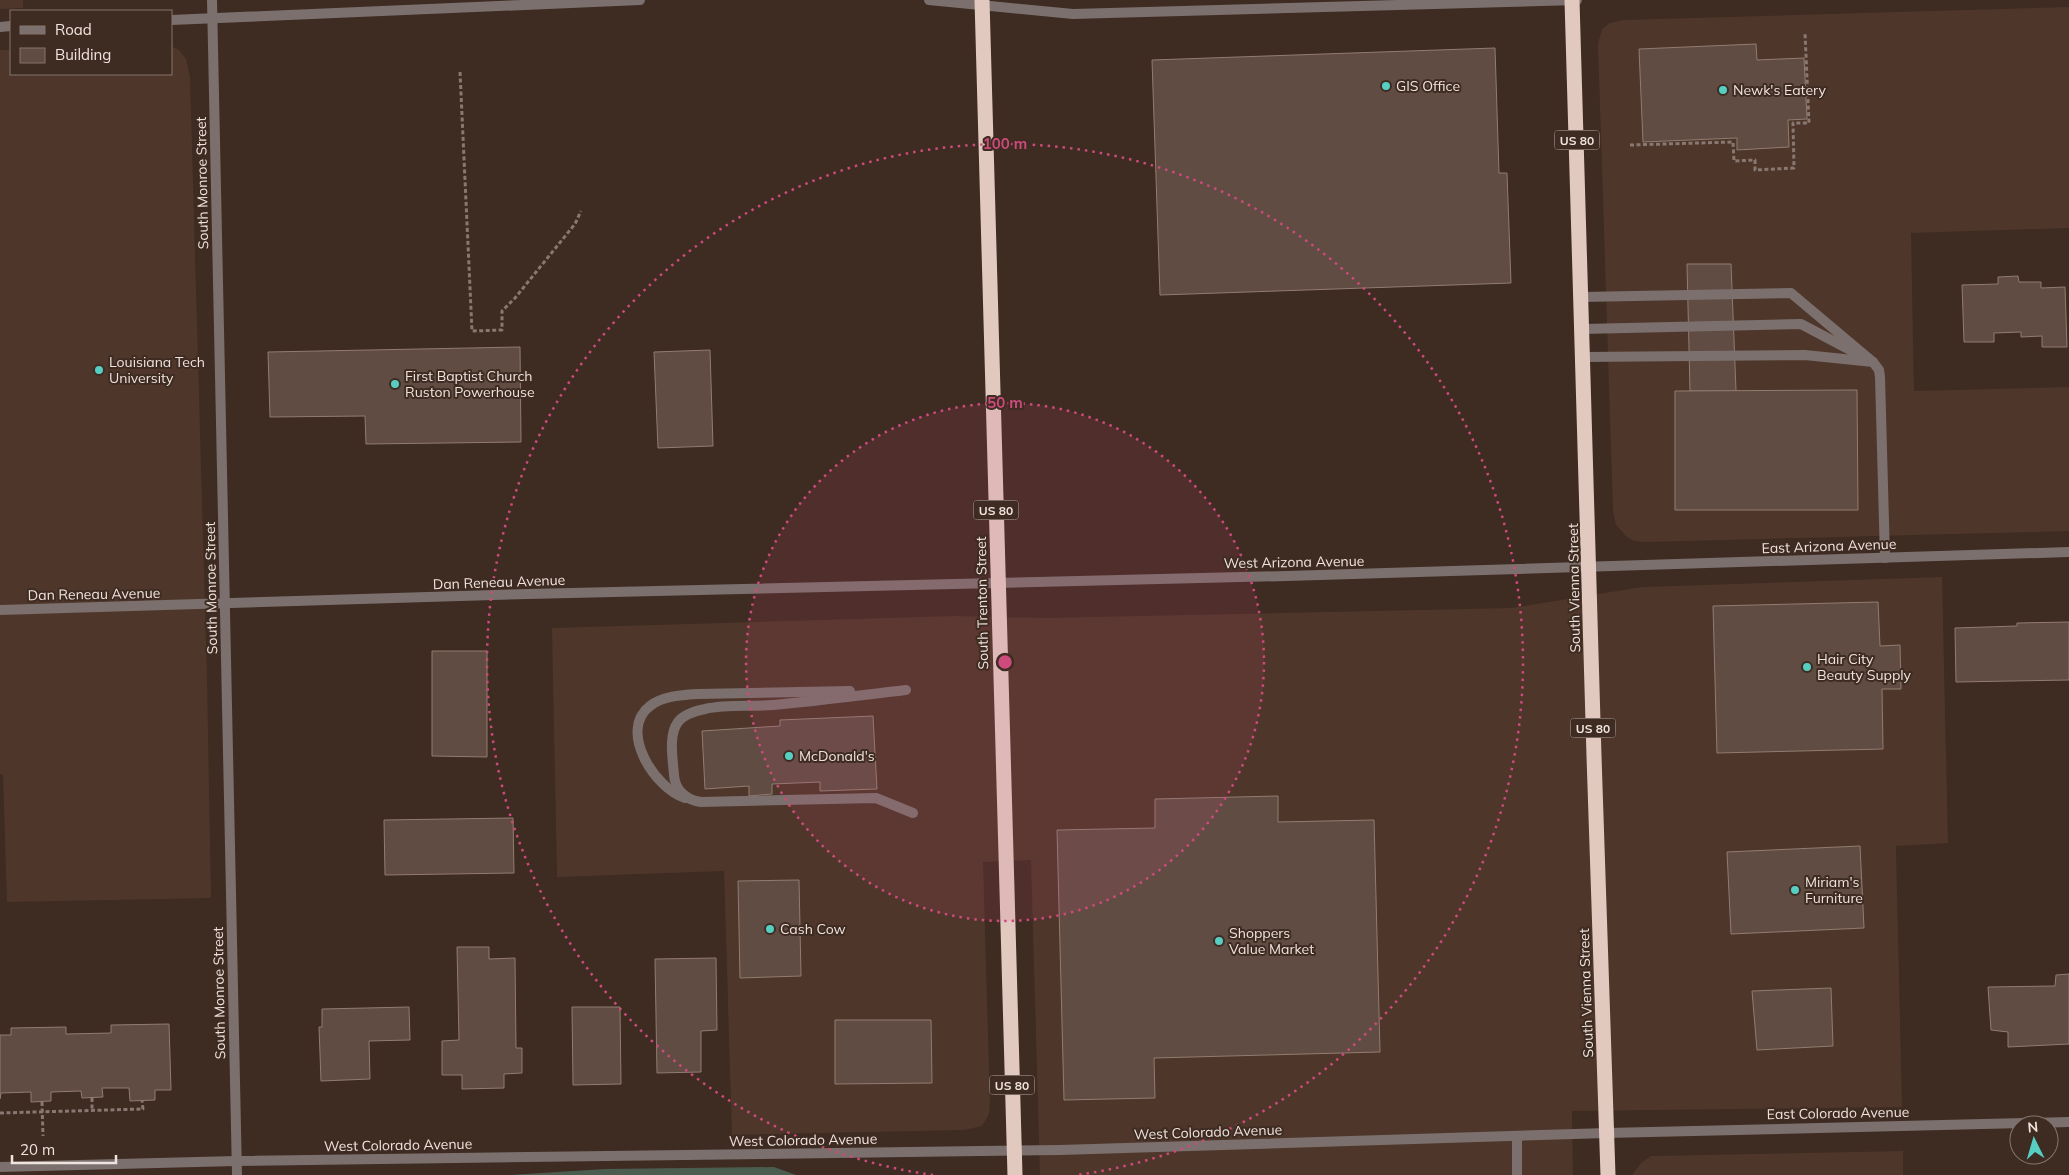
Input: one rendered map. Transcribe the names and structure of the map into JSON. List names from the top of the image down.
{
  "streets": {
    "highway": ["US 80", "South Vienna Street", "South Trenton Street"],
    "street": [
      "South Monroe Street",
      "East Arizona Avenue",
      "West Arizona Avenue",
      "Dan Reneau Avenue",
      "East Colorado Avenue",
      "West Colorado Avenue"
    ]
  },
  "crossings": [
    ["South Monroe Street", "Dan Reneau Avenue"],
    ["South Monroe Street", "West Colorado Avenue"],
    ["East Arizona Avenue", "West Arizona Avenue"],
    ["East Arizona Avenue", "South Vienna Street"],
    ["West Arizona Avenue", "Dan Reneau Avenue"],
    ["West Arizona Avenue", "South Vienna Street"],
    ["West Arizona Avenue", "South Trenton Street"],
    ["Dan Reneau Avenue", "South Trenton Street"],
    ["South Vienna Street", "East Colorado Avenue"],
    ["South Vienna Street", "West Colorado Avenue"],
    ["South Trenton Street", "West Colorado Avenue"],
    ["East Colorado Avenue", "West Colorado Avenue"]
  ],
  "places": [
    "GIS Office",
    "Newk's Eatery",
    "Louisiana Tech University",
    "First Baptist Church Ruston Powerhouse",
    "Hair City Beauty Supply",
    "McDonald's",
    "Miriam's Furniture",
    "Cash Cow",
    "Shoppers Value Market"
  ],
  "legend": ["Road", "Building"],
  "scale_bar": "20 m",
  "north": "top",
  "rings": ["100 m", "50 m"]
}
